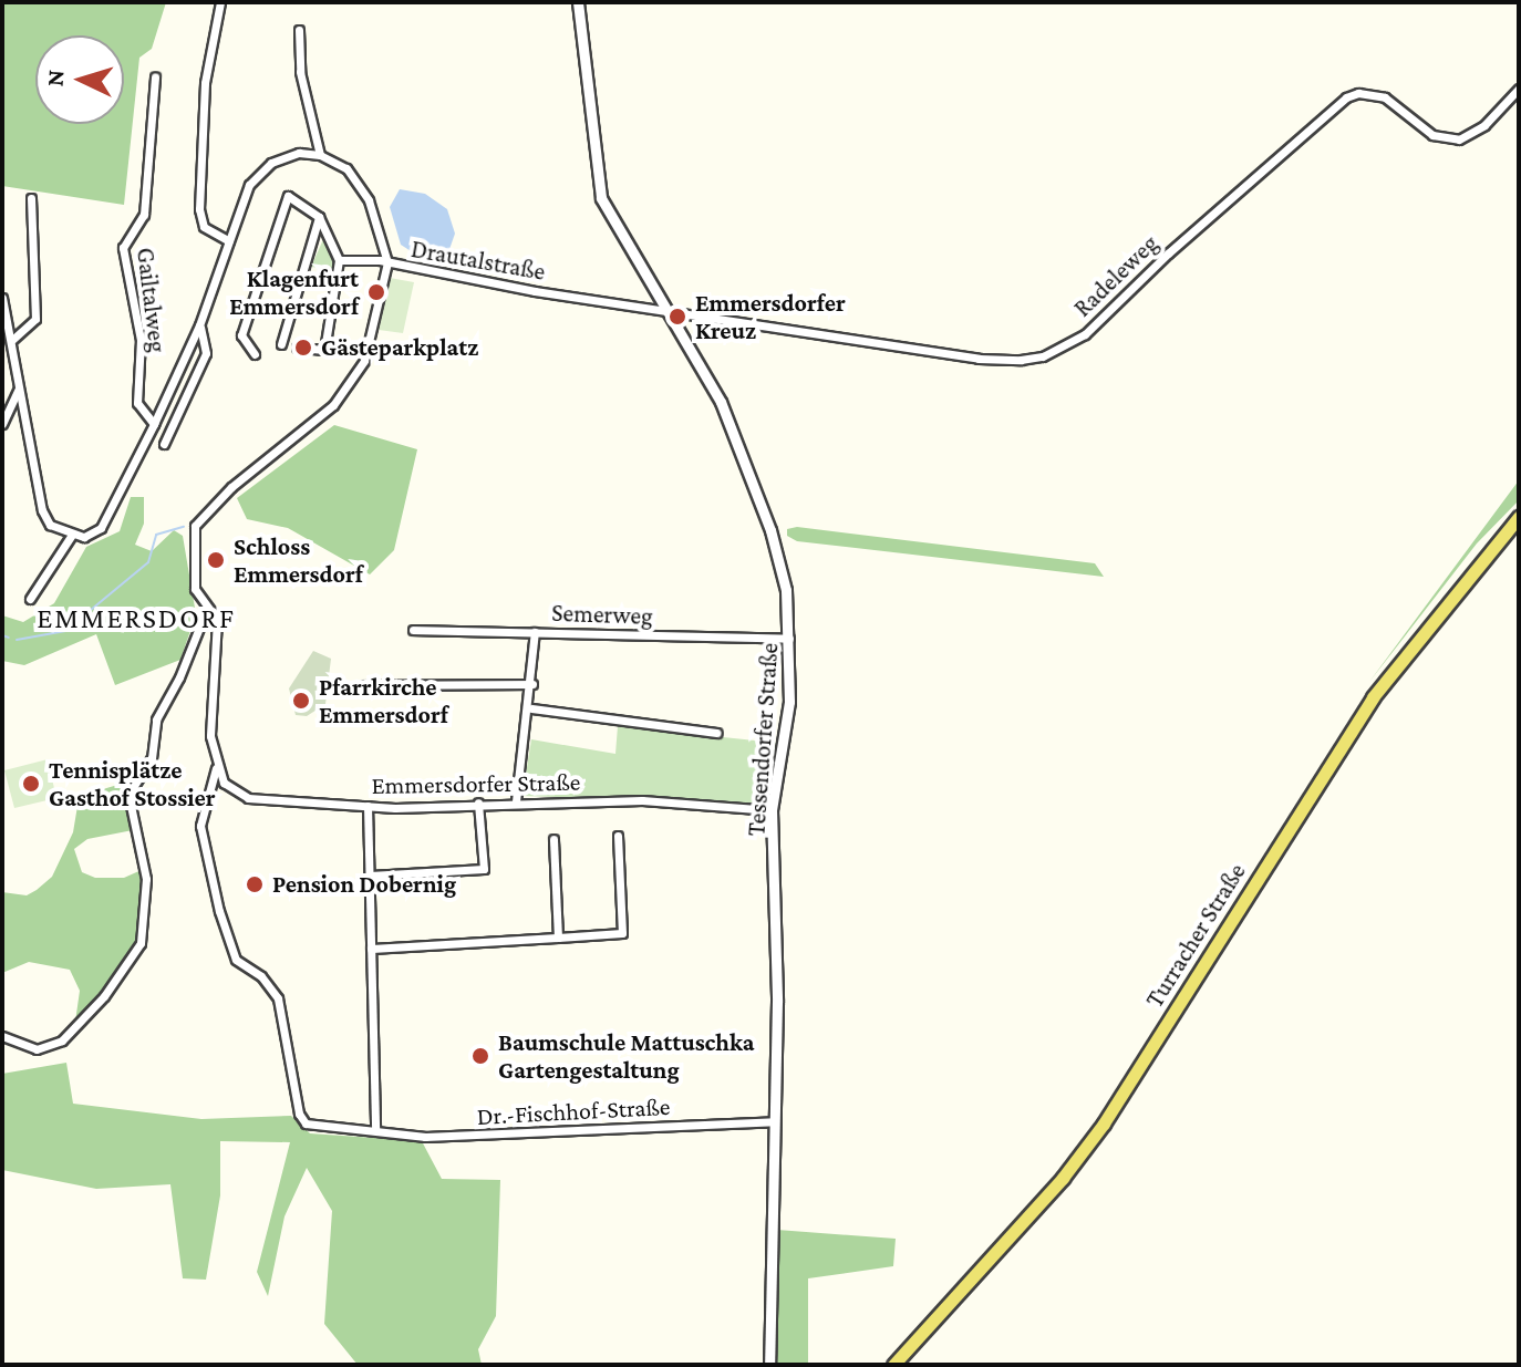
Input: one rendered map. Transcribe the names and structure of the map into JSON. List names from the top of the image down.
{
  "streets": {
    "main road": ["Turracher Straße"],
    "street": [
      "Drautalstraße",
      "Radeleweg",
      "Gailtalweg",
      "Semerweg",
      "Tessendorfer Straße",
      "Emmersdorfer Straße",
      "Dr.-Fischhof-Straße"
    ]
  },
  "crossings": [
    ["Drautalstraße", "Radeleweg"],
    ["Drautalstraße", "Tessendorfer Straße"],
    ["Radeleweg", "Tessendorfer Straße"],
    ["Semerweg", "Tessendorfer Straße"],
    ["Tessendorfer Straße", "Emmersdorfer Straße"],
    ["Tessendorfer Straße", "Dr.-Fischhof-Straße"],
    ["Emmersdorfer Straße", "Dr.-Fischhof-Straße"]
  ],
  "districts": ["EMMERSDORF"],
  "places": [
    "Klagenfurt Emmersdorf",
    "Emmersdorfer Kreuz",
    "Gästeparkplatz",
    "Schloss Emmersdorf",
    "Pfarrkirche Emmersdorf",
    "Tennisplätze Gasthof Stossier",
    "Pension Dobernig",
    "Baumschule Mattuschka Gartengestaltung"
  ],
  "north": "left"
}
